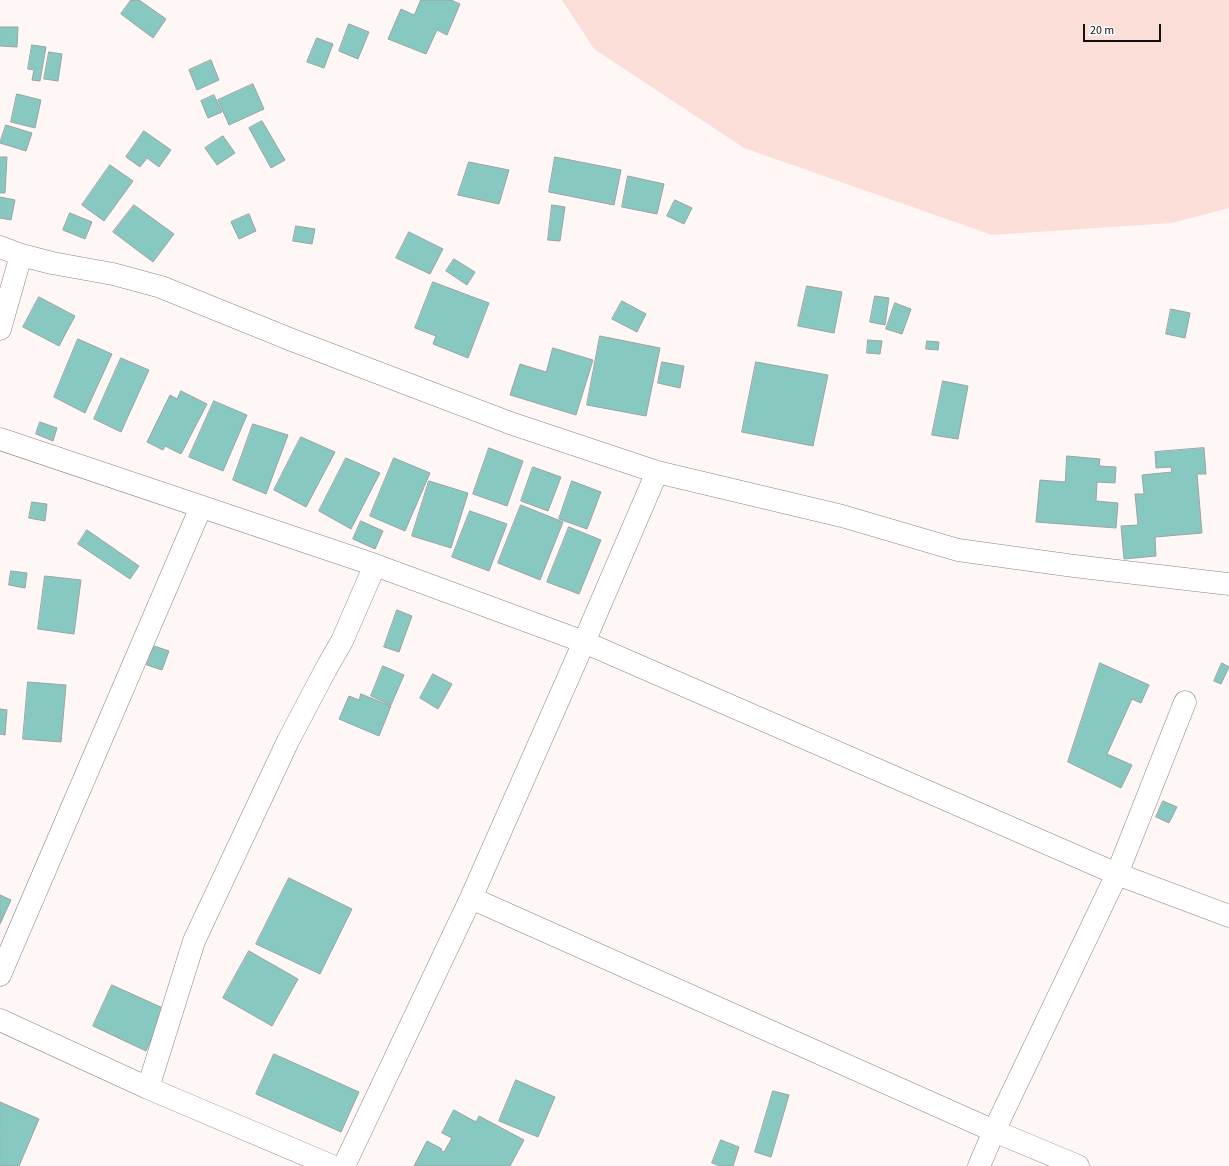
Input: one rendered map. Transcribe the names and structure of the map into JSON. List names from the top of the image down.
{
  "scale_bar": "20 m"
}
